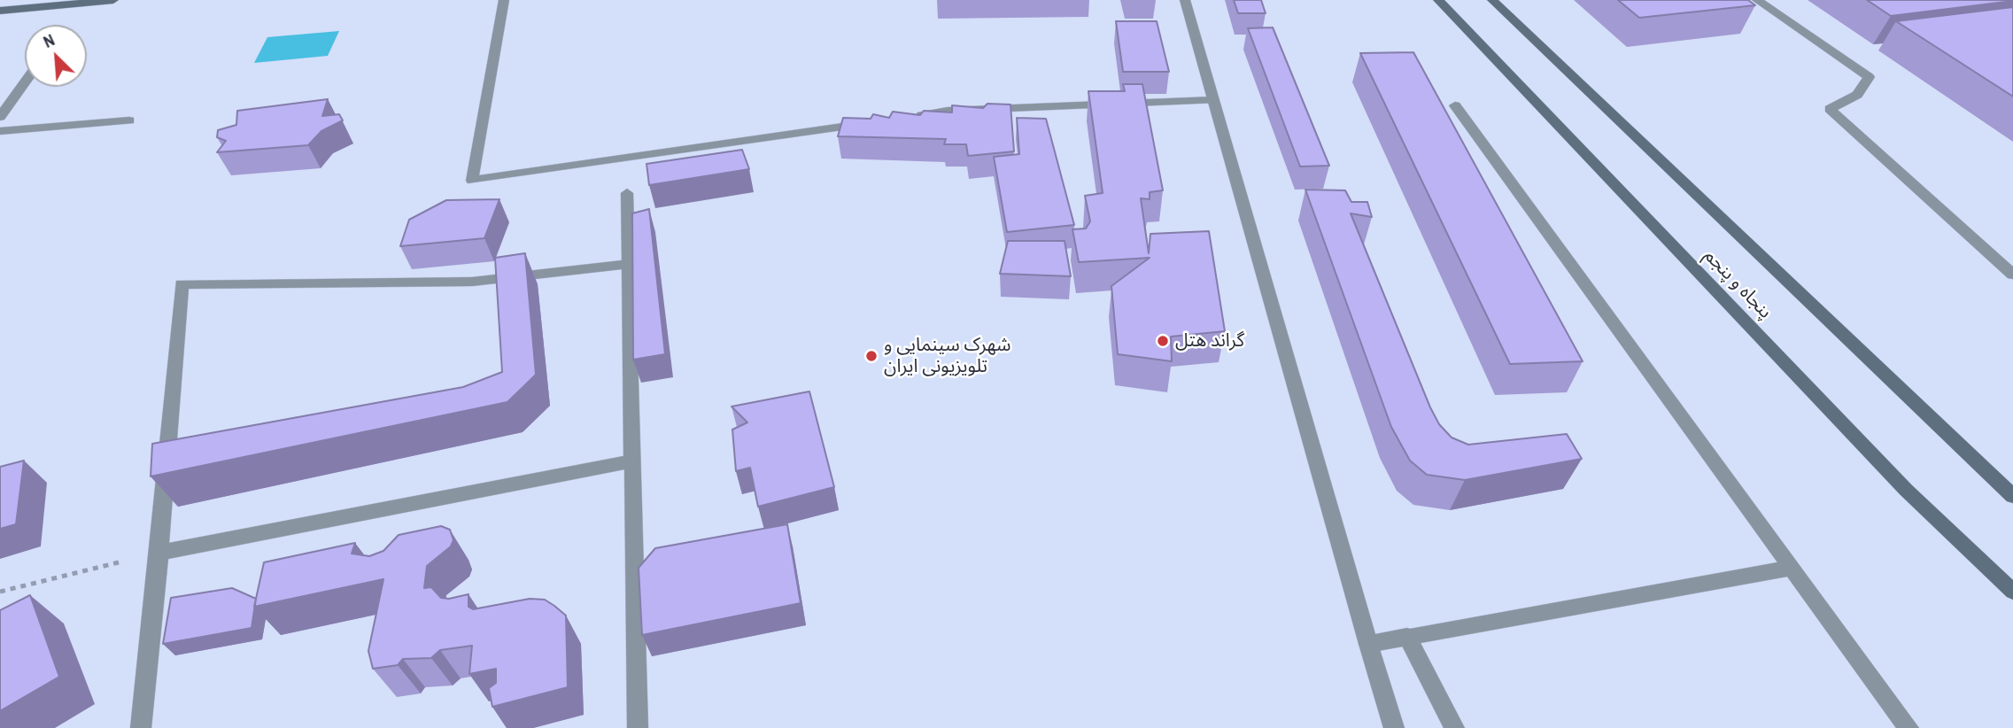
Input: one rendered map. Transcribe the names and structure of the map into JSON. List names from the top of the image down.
{
  "streets": {
    "main road": ["پنجاه و پنجم"]
  },
  "places": ["گراند هتل", "شهرک سینمایی و تلویزیونی ایران"],
  "north": "top left"
}
